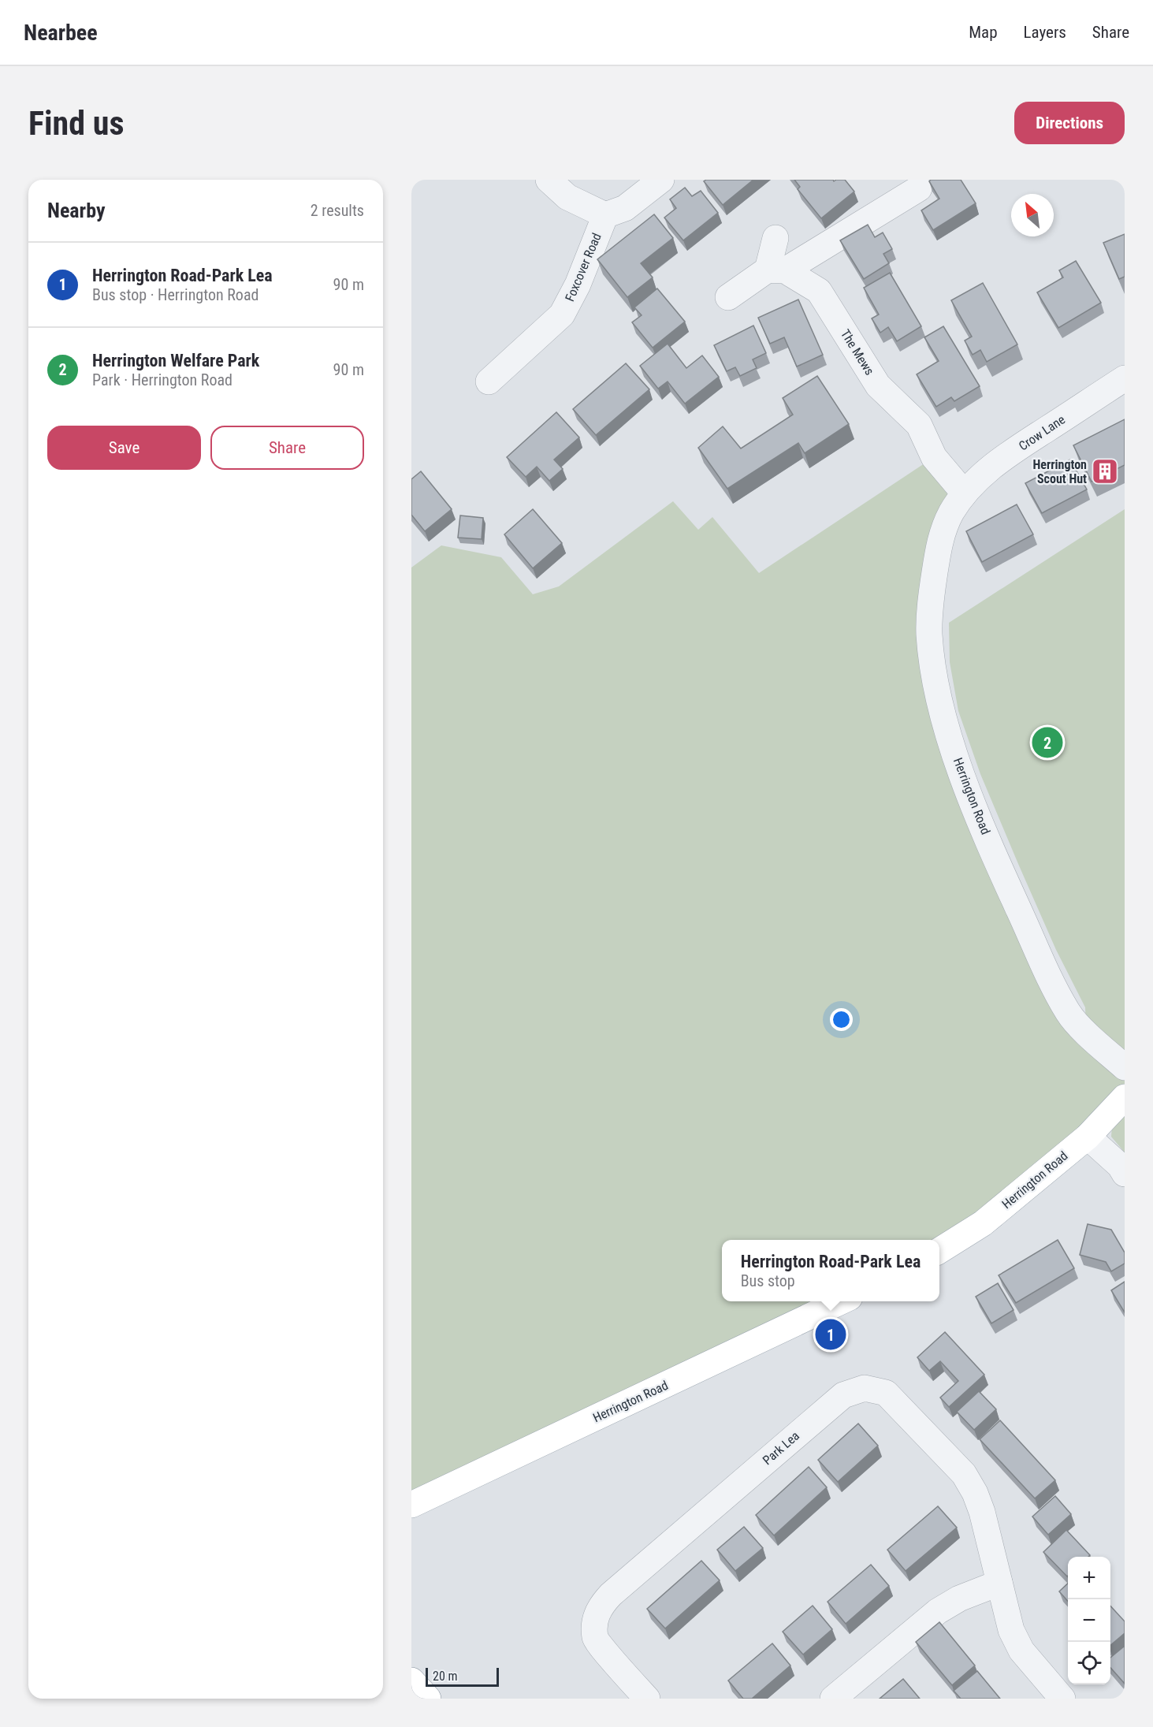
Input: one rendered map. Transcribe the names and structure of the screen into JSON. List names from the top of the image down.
{
  "streets": {
    "main road": ["Herrington Road"],
    "street": [
      "Foxcover Road",
      "The Mews",
      "Crow Lane",
      "Park Lea"
    ]
  },
  "crossings": [
    ["The Mews", "Crow Lane"],
    ["The Mews", "Herrington Road"],
    ["Crow Lane", "Herrington Road"]
  ],
  "places": {
    "building": ["Herrington Scout Hut"]
  },
  "scale_bar": "20 m",
  "north": "top left",
  "page": {
    "header": "Nearbee",
    "nav": ["Map", "Layers", "Share"],
    "buttons": [
      "Directions",
      ["Save", "Share"]
    ],
    "title": "Find us",
    "heading": ["Nearby", "2 results"],
    "list": [
      {
        "mark": "1",
        "name": "Herrington Road-Park Lea",
        "note": "Bus stop · Herrington Road",
        "value": "90 m"
      },
      {
        "mark": "2",
        "name": "Herrington Welfare Park",
        "note": "Park · Herrington Road",
        "value": "90 m"
      }
    ],
    "pins": ["2", "1"],
    "popup": ["Herrington Road-Park Lea", "Bus stop"],
    "map_buttons": ["+", "−"],
    "scale": "20 m"
  }
}
